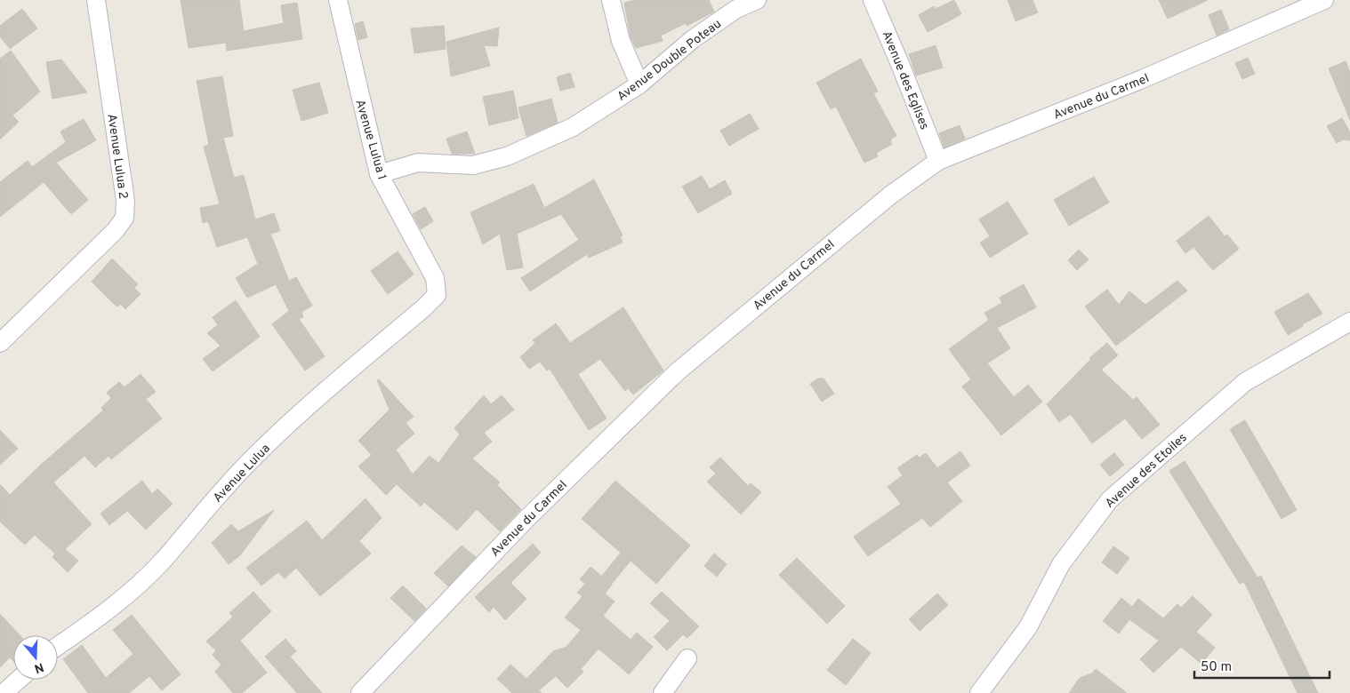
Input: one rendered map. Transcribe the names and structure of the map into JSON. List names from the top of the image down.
{
  "streets": {
    "street": [
      "Avenue Double Poteau",
      "Avenue des Eglises",
      "Avenue du Carmel",
      "Avenue Lulua 1",
      "Avenue Lulua 2",
      "Avenue des Etoiles",
      "Avenue Lulua"
    ]
  },
  "crossings": [
    ["Avenue Double Poteau", "Avenue Lulua 1"],
    ["Avenue des Eglises", "Avenue du Carmel"],
    ["Avenue Lulua 1", "Avenue Lulua"]
  ],
  "scale_bar": "50 m",
  "north": "bottom"
}
